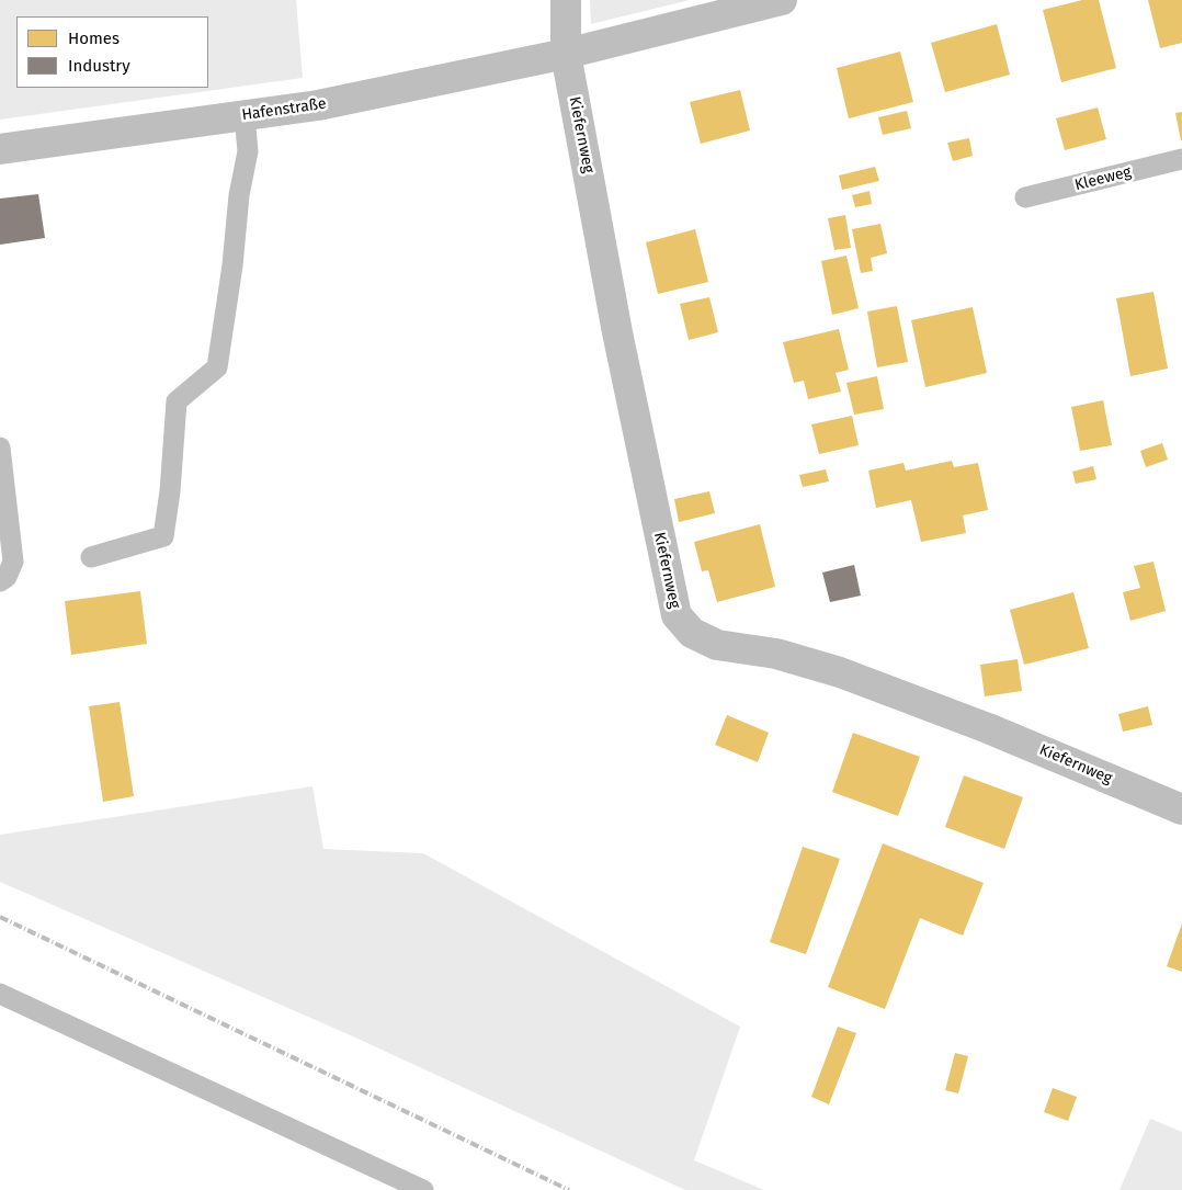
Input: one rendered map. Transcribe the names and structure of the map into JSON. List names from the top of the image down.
{
  "streets": {
    "street": ["Hafenstraße", "Kiefernweg"],
    "lane": ["Kleeweg"]
  },
  "crossings": [
    ["Hafenstraße", "Kiefernweg"]
  ],
  "legend": ["Homes", "Industry"]
}
